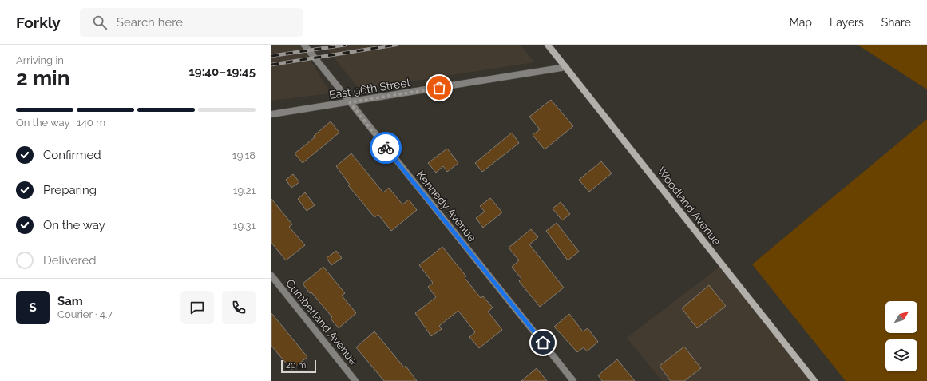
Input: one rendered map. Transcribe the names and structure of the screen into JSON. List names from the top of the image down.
{
  "streets": {
    "main road": ["Woodland Avenue"],
    "street": ["East 96th Street", "Kennedy Avenue", "Cumberland Avenue"]
  },
  "crossings": [
    ["East 96th Street", "Kennedy Avenue"],
    ["East 96th Street", "Woodland Avenue"]
  ],
  "scale_bar": "20 m",
  "north": "top right",
  "page": {
    "header": "Forkly",
    "search": "Search here",
    "nav": ["Map", "Layers", "Share"],
    "heading": ["2 min", "Arriving in", "19:40–19:45"],
    "panel": ["Sam", "Courier · 4.7"],
    "bar": "On the way · 140 m",
    "list": [
      ["Confirmed", "19:18"],
      ["Preparing", "19:21"],
      ["On the way", "19:31"],
      "Delivered"
    ],
    "round": "S",
    "scale": "20 m"
  }
}
